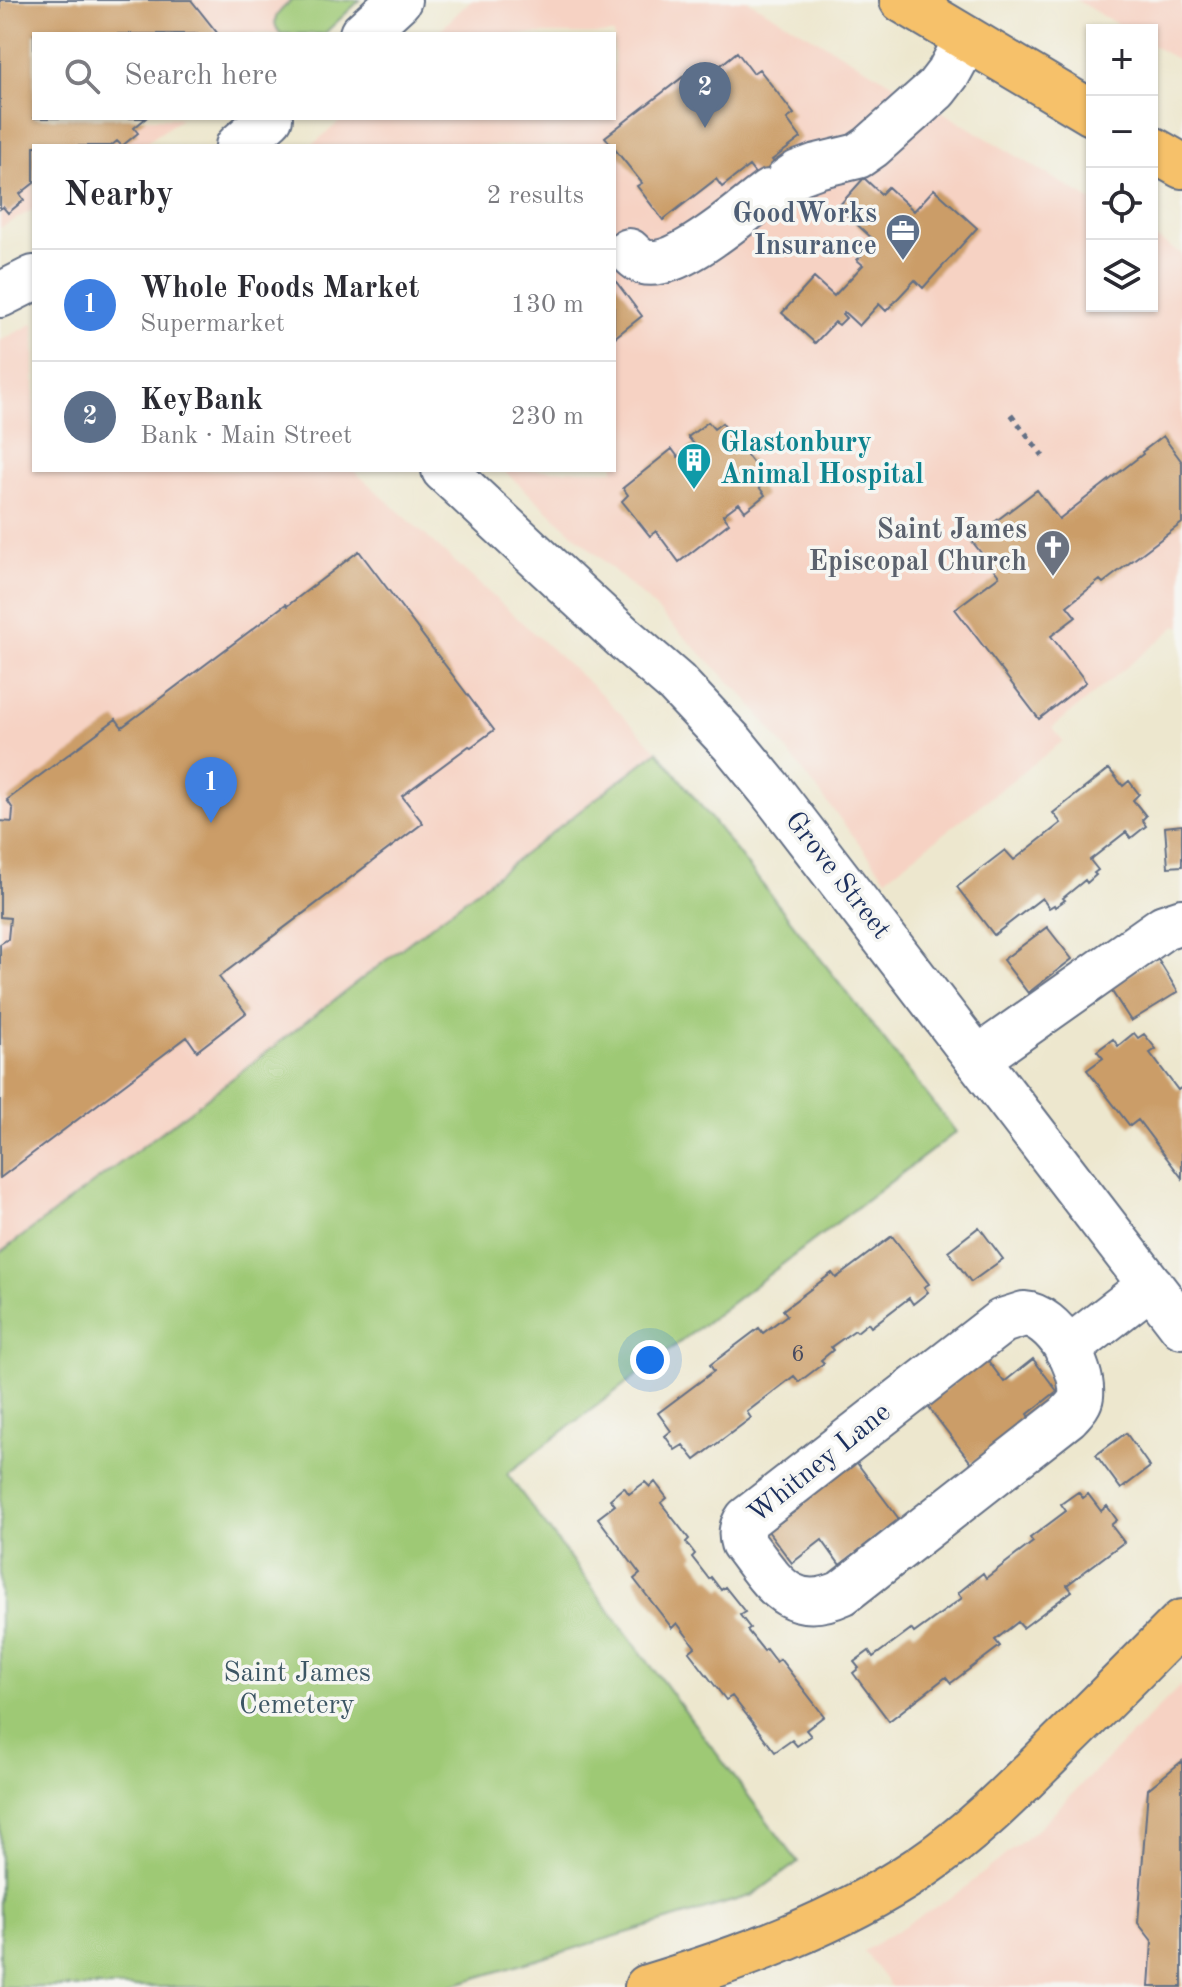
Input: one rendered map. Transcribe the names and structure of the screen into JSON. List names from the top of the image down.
{
  "streets": {
    "street": ["Grove Street", "Whitney Lane"]
  },
  "parks": ["Saint James Cemetery"],
  "places": {
    "office": ["GoodWorks Insurance"],
    "building": ["Glastonbury Animal Hospital"],
    "church": ["Saint James Episcopal Church"]
  },
  "house_numbers": ["6"],
  "page": {
    "map_buttons": ["+", "−"],
    "search": "Search here",
    "pins": ["2", "1"],
    "heading": ["Nearby", "2 results"],
    "list": [
      {
        "mark": "1",
        "name": "Whole Foods Market",
        "note": "Supermarket",
        "value": "130 m"
      },
      {
        "mark": "2",
        "name": "KeyBank",
        "note": "Bank · Main Street",
        "value": "230 m"
      }
    ]
  }
}
